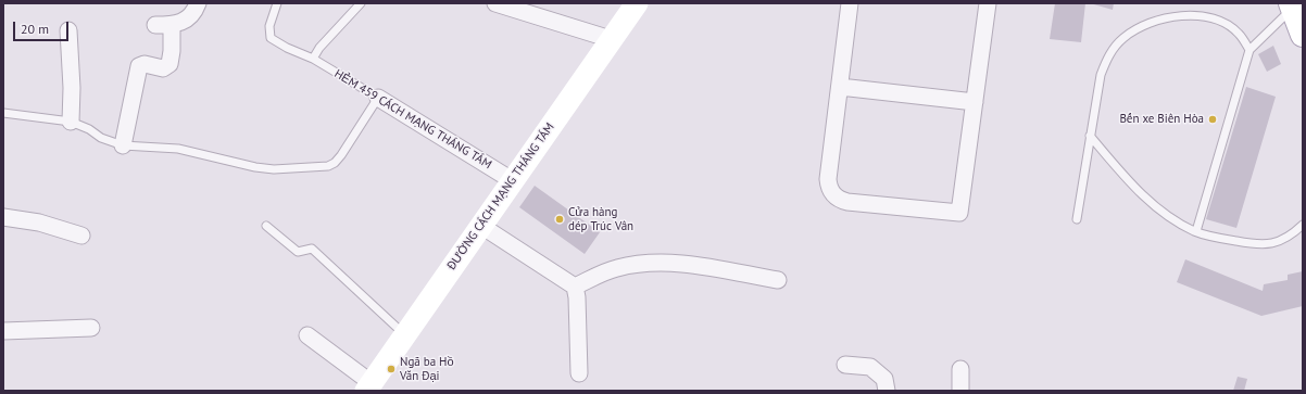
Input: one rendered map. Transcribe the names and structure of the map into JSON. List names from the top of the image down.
{
  "streets": {
    "main road": ["ĐƯỜNG CÁCH MẠNG THÁNG TÁM"],
    "street": ["HẺM 459 CÁCH MẠNG THÁNG TÁM"]
  },
  "crossings": [
    ["HẺM 459 CÁCH MẠNG THÁNG TÁM", "ĐƯỜNG CÁCH MẠNG THÁNG TÁM"]
  ],
  "places": ["Bến xe Biên Hòa", "Cửa hàng dép Trúc Vân", "Ngã ba Hồ Văn Đại"],
  "scale_bar": "20 m"
}
